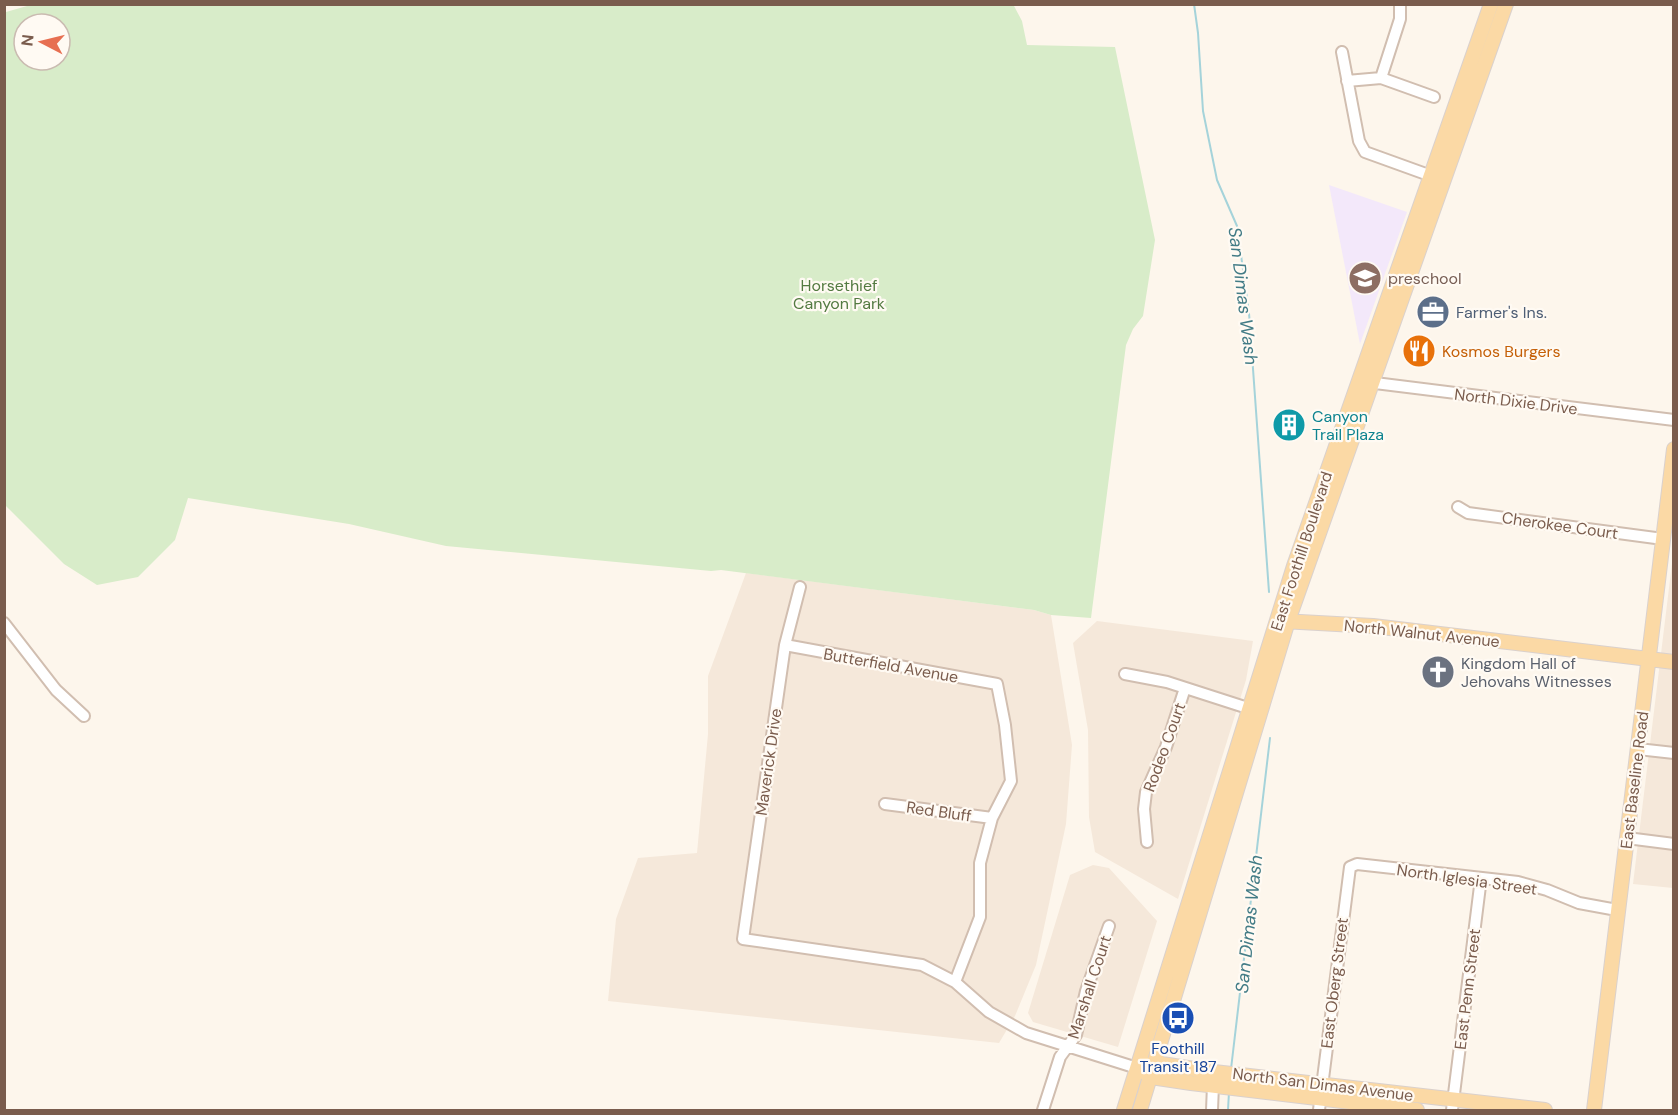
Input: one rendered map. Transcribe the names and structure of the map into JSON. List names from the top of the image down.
{
  "streets": {
    "main road": [
      "East Foothill Boulevard",
      "North Walnut Avenue",
      "East Baseline Road",
      "North San Dimas Avenue"
    ],
    "street": [
      "North Dixie Drive",
      "Cherokee Court",
      "Butterfield Avenue",
      "Rodeo Court",
      "Maverick Drive",
      "Red Bluff",
      "North Iglesia Street",
      "East Oberg Street",
      "Marshall Court",
      "East Penn Street"
    ]
  },
  "crossings": [
    ["North Dixie Drive", "East Foothill Boulevard"],
    ["Cherokee Court", "East Baseline Road"],
    ["East Foothill Boulevard", "North Walnut Avenue"],
    ["East Foothill Boulevard", "North San Dimas Avenue"],
    ["North Walnut Avenue", "East Baseline Road"],
    ["Butterfield Avenue", "Maverick Drive"],
    ["Butterfield Avenue", "Red Bluff"],
    ["Maverick Drive", "North San Dimas Avenue"],
    ["East Baseline Road", "North Iglesia Street"],
    ["North Iglesia Street", "East Oberg Street"],
    ["North Iglesia Street", "East Penn Street"],
    ["East Oberg Street", "North San Dimas Avenue"],
    ["Marshall Court", "North San Dimas Avenue"],
    ["East Penn Street", "North San Dimas Avenue"]
  ],
  "water": ["San Dimas Wash"],
  "parks": ["Horsethief Canyon Park"],
  "places": {
    "school or university": ["preschool"],
    "office": ["Farmer's Ins."],
    "restaurant": ["Kosmos Burgers"],
    "building": ["Canyon Trail Plaza"],
    "church": ["Kingdom Hall of Jehovahs Witnesses"],
    "bus stop": ["Foothill Transit 187"]
  },
  "north": "left"
}
